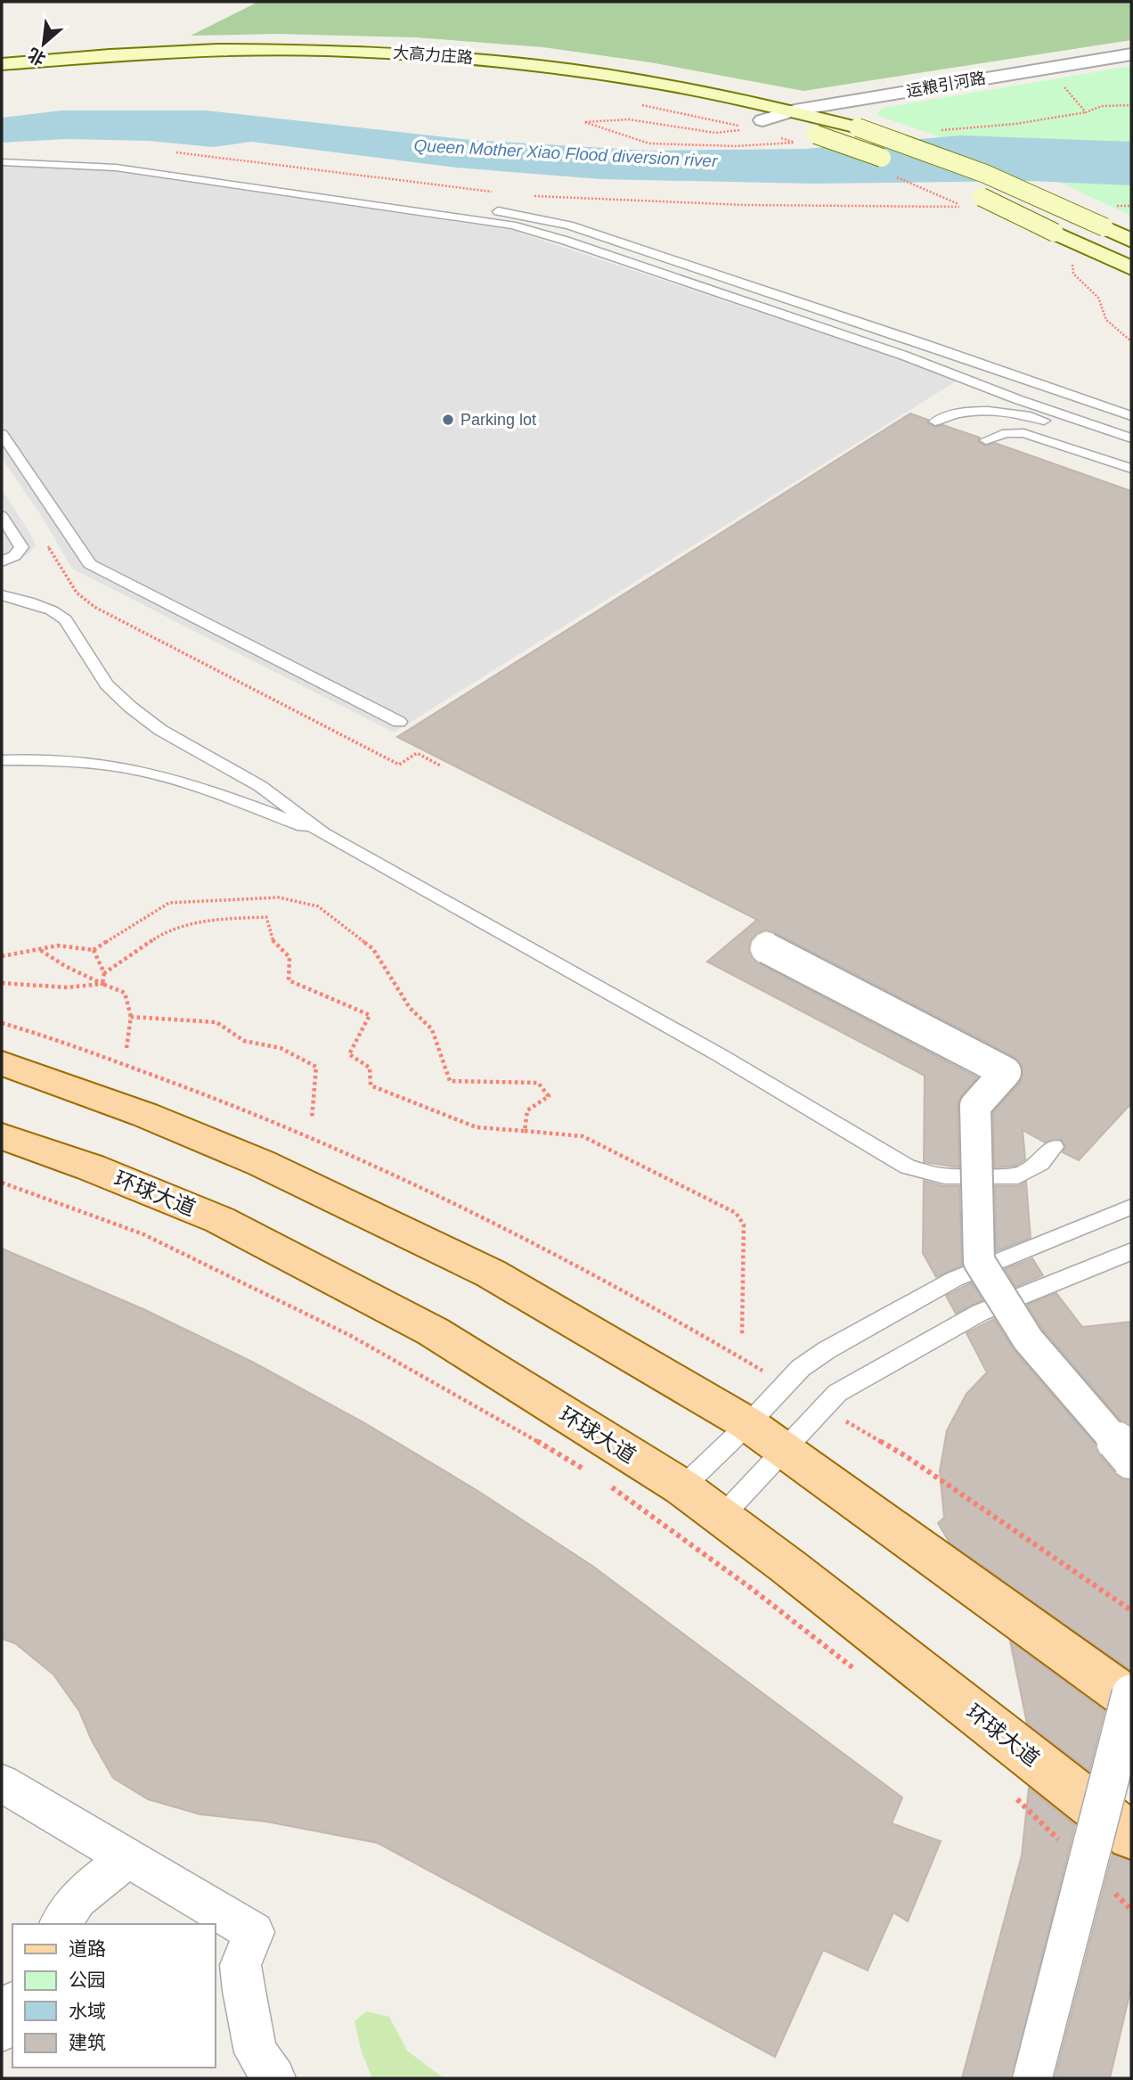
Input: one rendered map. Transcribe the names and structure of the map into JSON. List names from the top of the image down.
{
  "streets": {
    "main road": ["大高力庄路", "环球大道"],
    "street": ["运粮引河路"]
  },
  "crossings": [
    ["大高力庄路", "运粮引河路"]
  ],
  "water": ["Queen Mother Xiao Flood diversion river"],
  "places": ["Parking lot"],
  "legend": [
    "道路",
    "公园",
    "水域",
    "建筑"
  ],
  "north": "bottom left"
}
